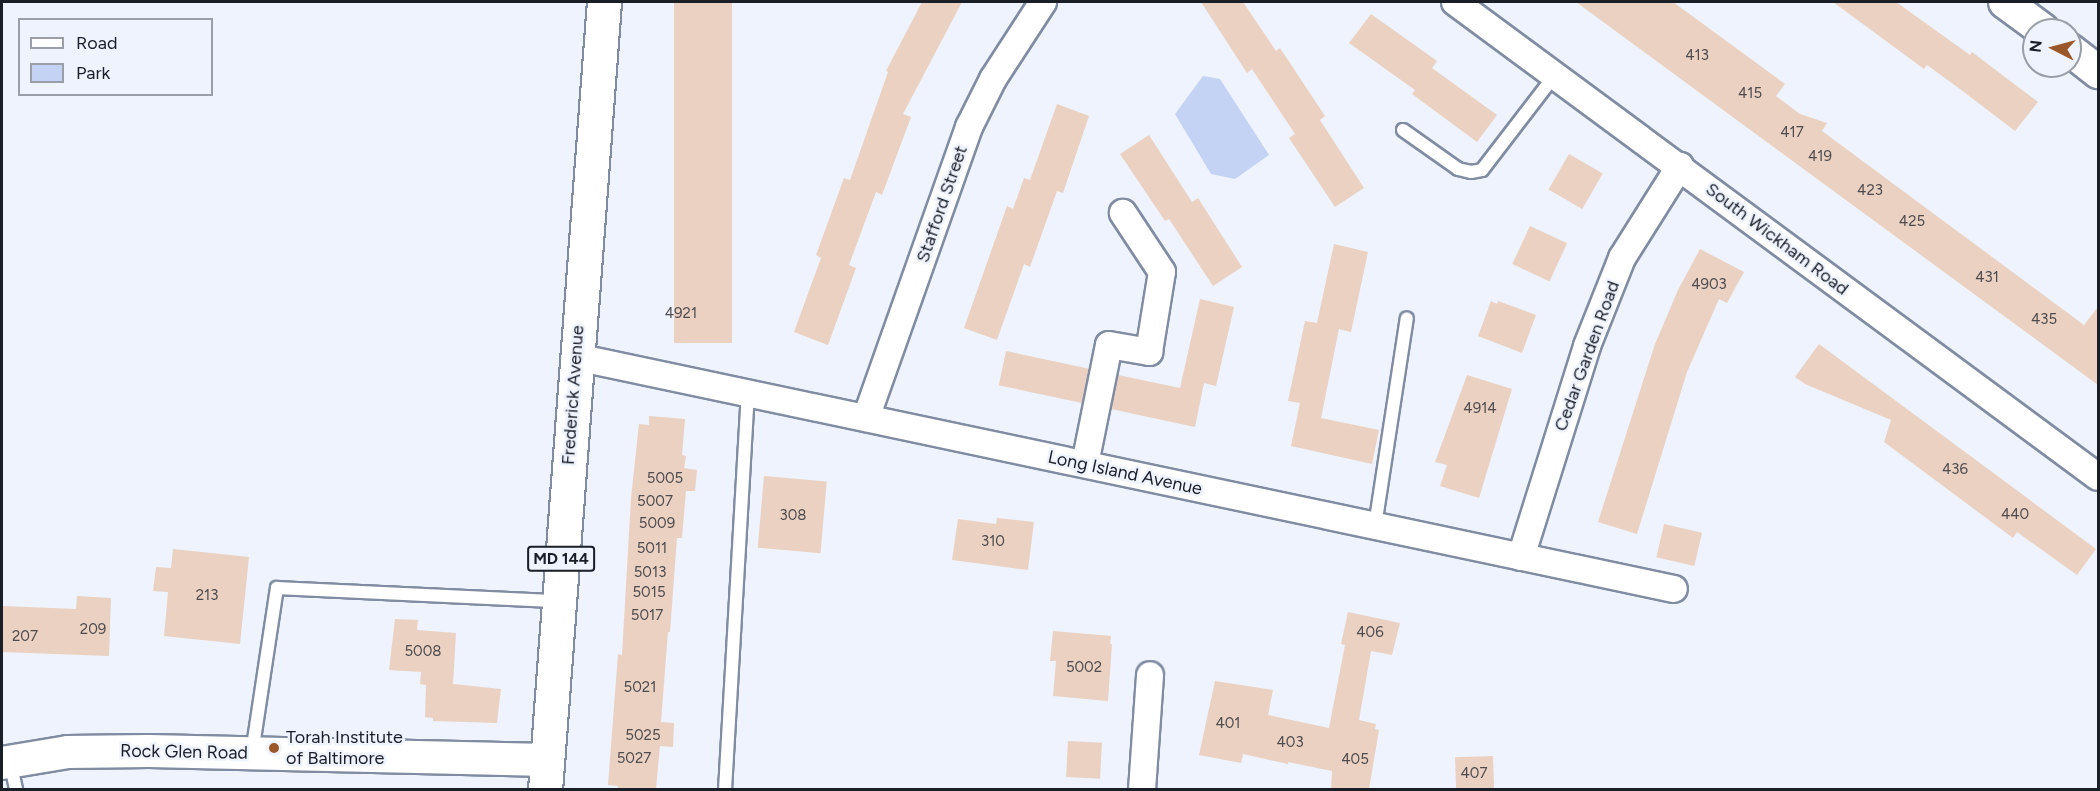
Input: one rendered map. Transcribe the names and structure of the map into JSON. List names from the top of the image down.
{
  "streets": {
    "main road": ["Frederick Avenue", "MD 144"],
    "street": [
      "Stafford Street",
      "South Wickham Road",
      "Cedar Garden Road",
      "Long Island Avenue",
      "Rock Glen Road"
    ]
  },
  "crossings": [
    ["Stafford Street", "Long Island Avenue"],
    ["South Wickham Road", "Cedar Garden Road"],
    ["Cedar Garden Road", "Long Island Avenue"],
    ["Frederick Avenue", "Long Island Avenue"],
    ["Frederick Avenue", "Rock Glen Road"]
  ],
  "places": ["Torah Institute of Baltimore"],
  "house_numbers": [
    "413",
    "415",
    "417",
    "419",
    "423",
    "425",
    "431",
    "4903",
    "4921",
    "435",
    "4914",
    "436",
    "5005",
    "5007",
    "440",
    "308",
    "5009",
    "310",
    "5011",
    "5013",
    "5015",
    "213",
    "5017",
    "209",
    "406",
    "207",
    "5008",
    "5002",
    "5021",
    "401",
    "5025",
    "403",
    "5027",
    "405",
    "407"
  ],
  "legend": ["Road", "Park"],
  "north": "left"
}
